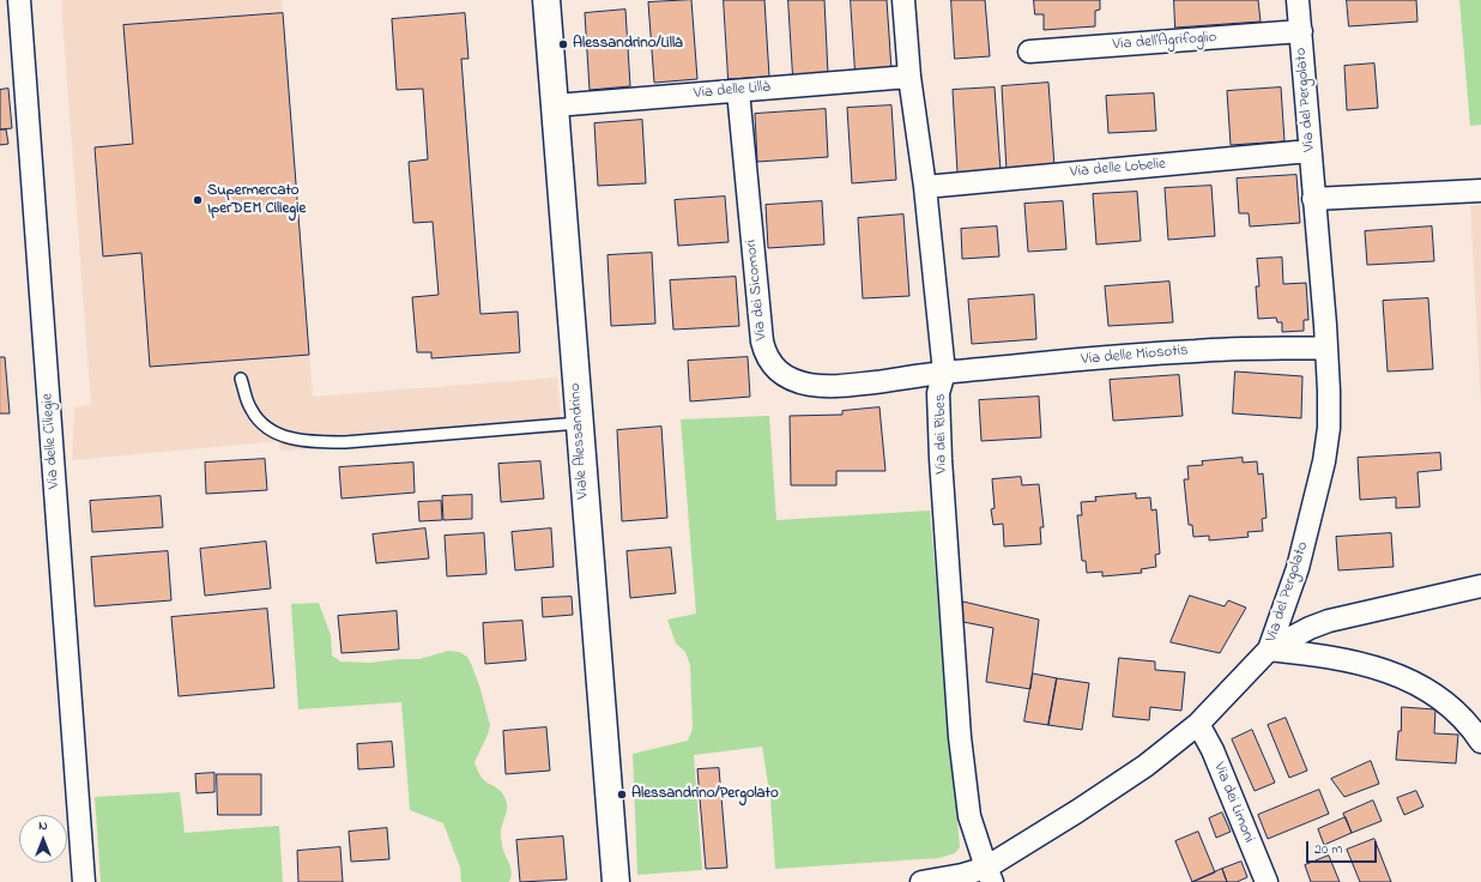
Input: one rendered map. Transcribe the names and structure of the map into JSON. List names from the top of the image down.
{
  "streets": {
    "street": [
      "Via dell'Agrifoglio",
      "Via delle Lillà",
      "Via del Pergolato",
      "Via delle Lobelie",
      "Via dei Sicomori",
      "Via delle Miosotis",
      "Via dei Ribes",
      "Via delle Ciliegie",
      "Viale Alessandrino",
      "Via dei Limoni"
    ]
  },
  "crossings": [
    ["Via dell'Agrifoglio", "Via del Pergolato"],
    ["Via delle Lillà", "Via dei Sicomori"],
    ["Via delle Lillà", "Via dei Ribes"],
    ["Via delle Lillà", "Viale Alessandrino"],
    ["Via del Pergolato", "Via delle Lobelie"],
    ["Via del Pergolato", "Via delle Miosotis"],
    ["Via del Pergolato", "Via dei Ribes"],
    ["Via del Pergolato", "Via dei Limoni"],
    ["Via delle Lobelie", "Via dei Ribes"],
    ["Via dei Sicomori", "Via delle Miosotis"],
    ["Via dei Sicomori", "Via dei Ribes"],
    ["Via delle Miosotis", "Via dei Ribes"]
  ],
  "places": ["Alessandrino/Lillà", "Supermercato IperDEM Ciliegie", "Alessandrino/Pergolato"],
  "scale_bar": "20 m",
  "north": "top"
}
